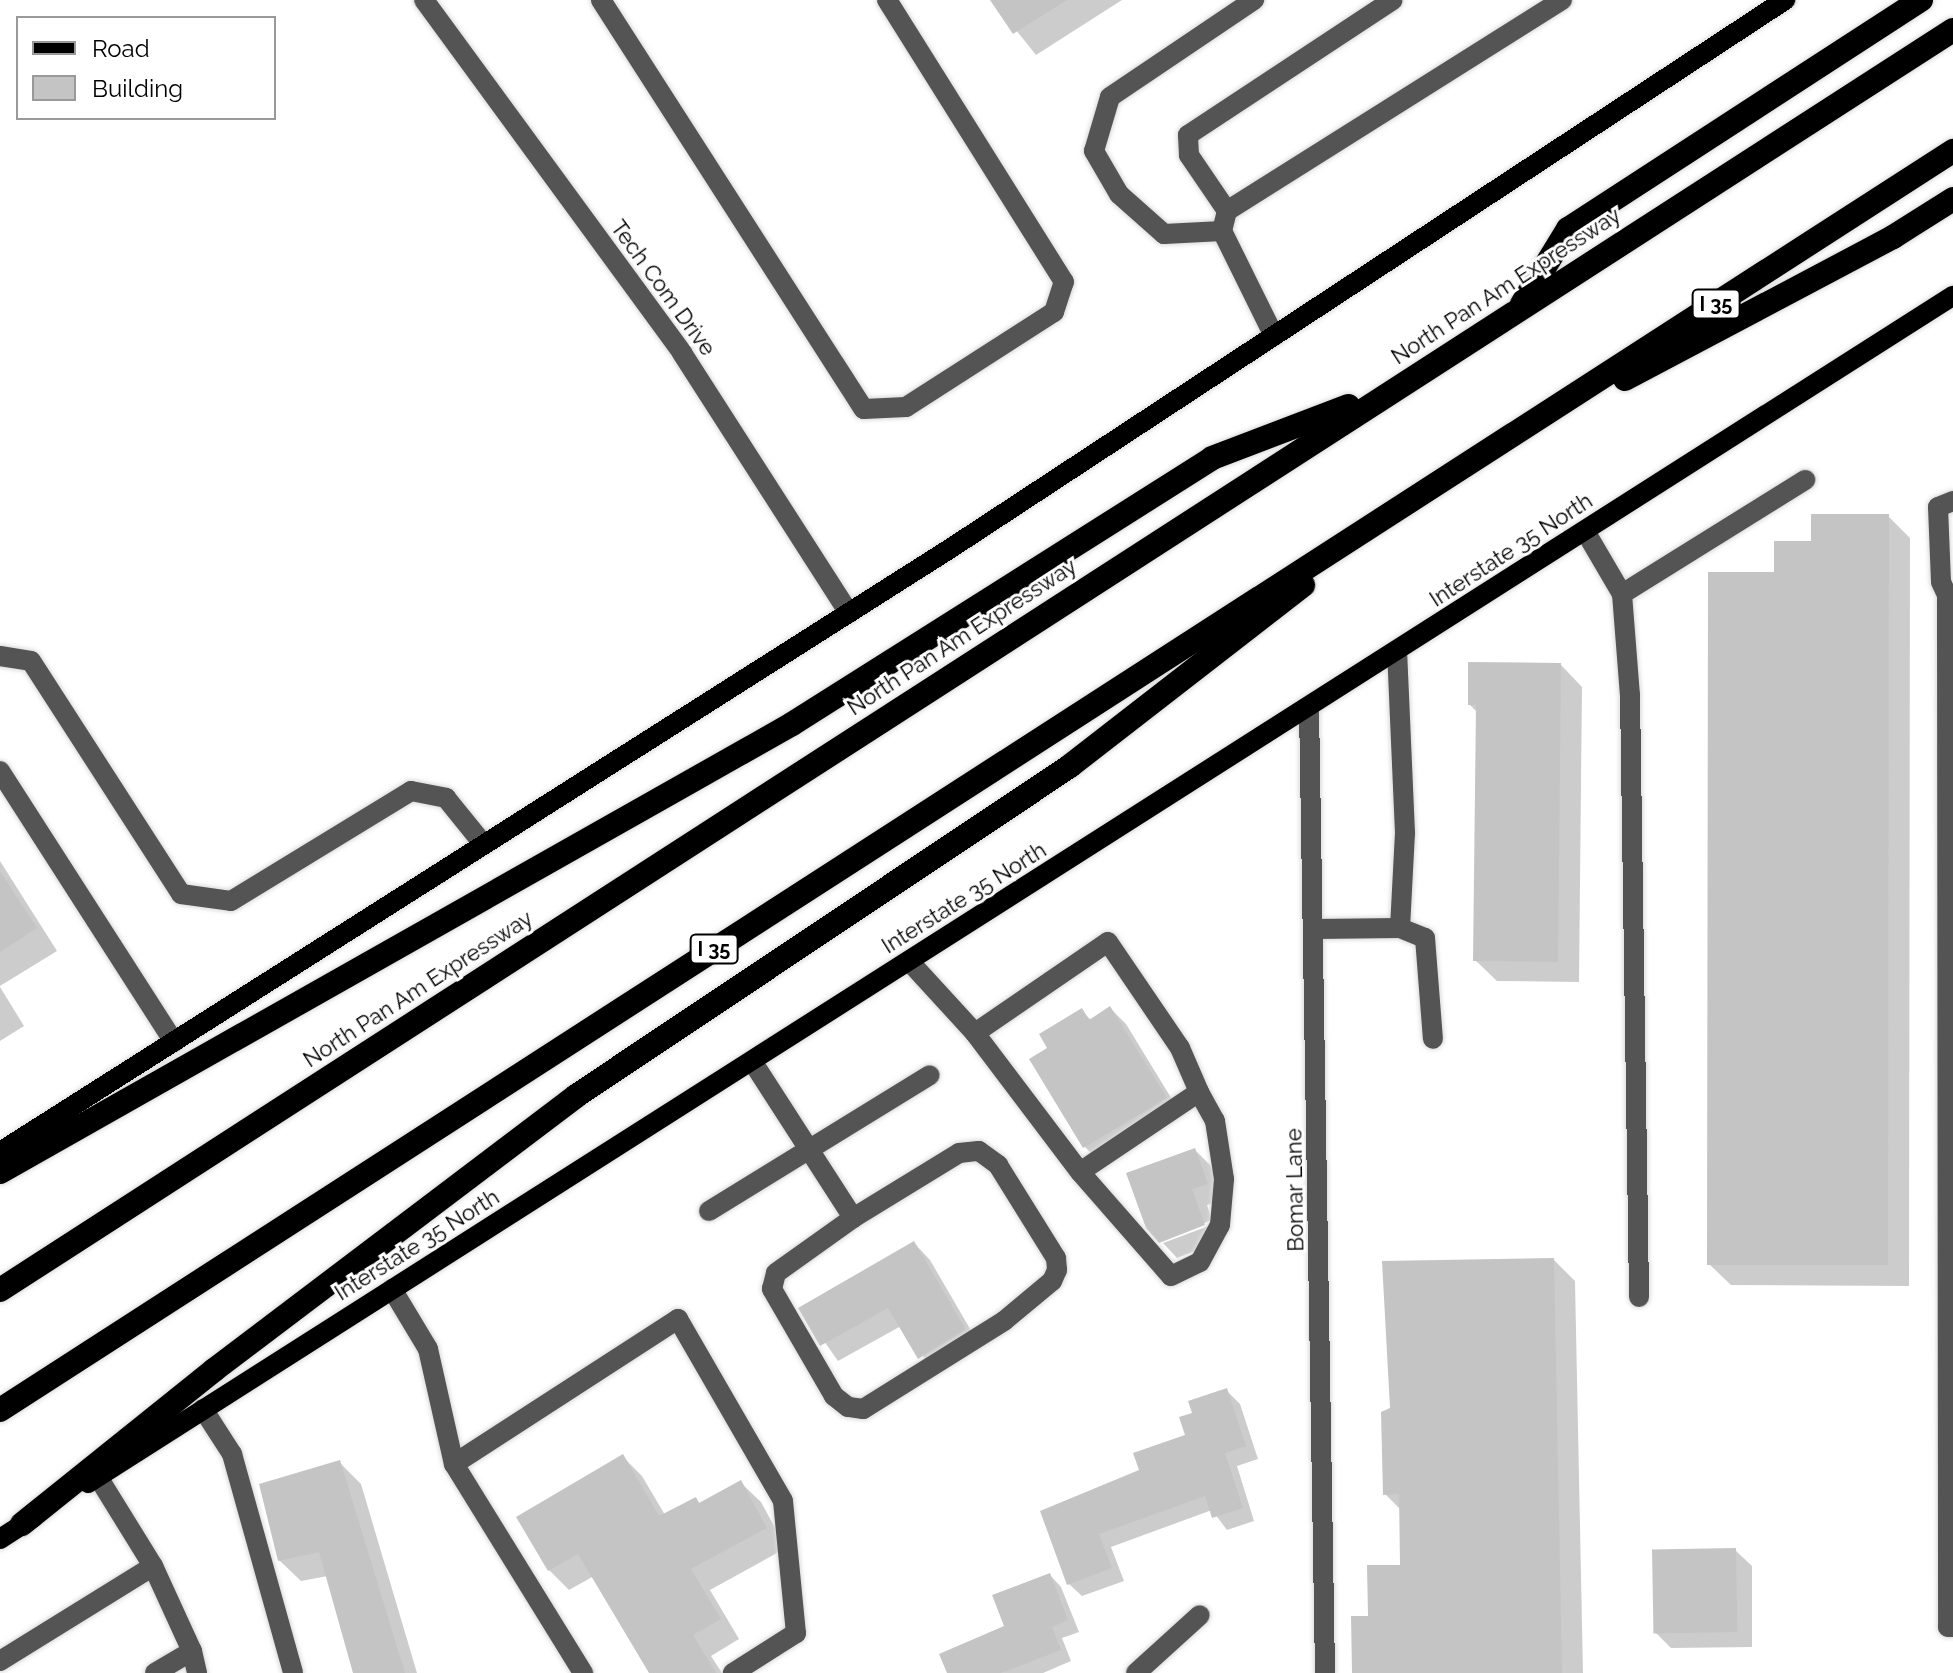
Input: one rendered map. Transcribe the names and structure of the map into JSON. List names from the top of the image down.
{
  "streets": {
    "highway": ["North Pan Am Expressway", "I 35"],
    "main road": ["Interstate 35 North"],
    "street": ["Tech Com Drive", "Bomar Lane"]
  },
  "crossings": [
    ["Interstate 35 North", "Bomar Lane"]
  ],
  "legend": ["Road", "Building"]
}
